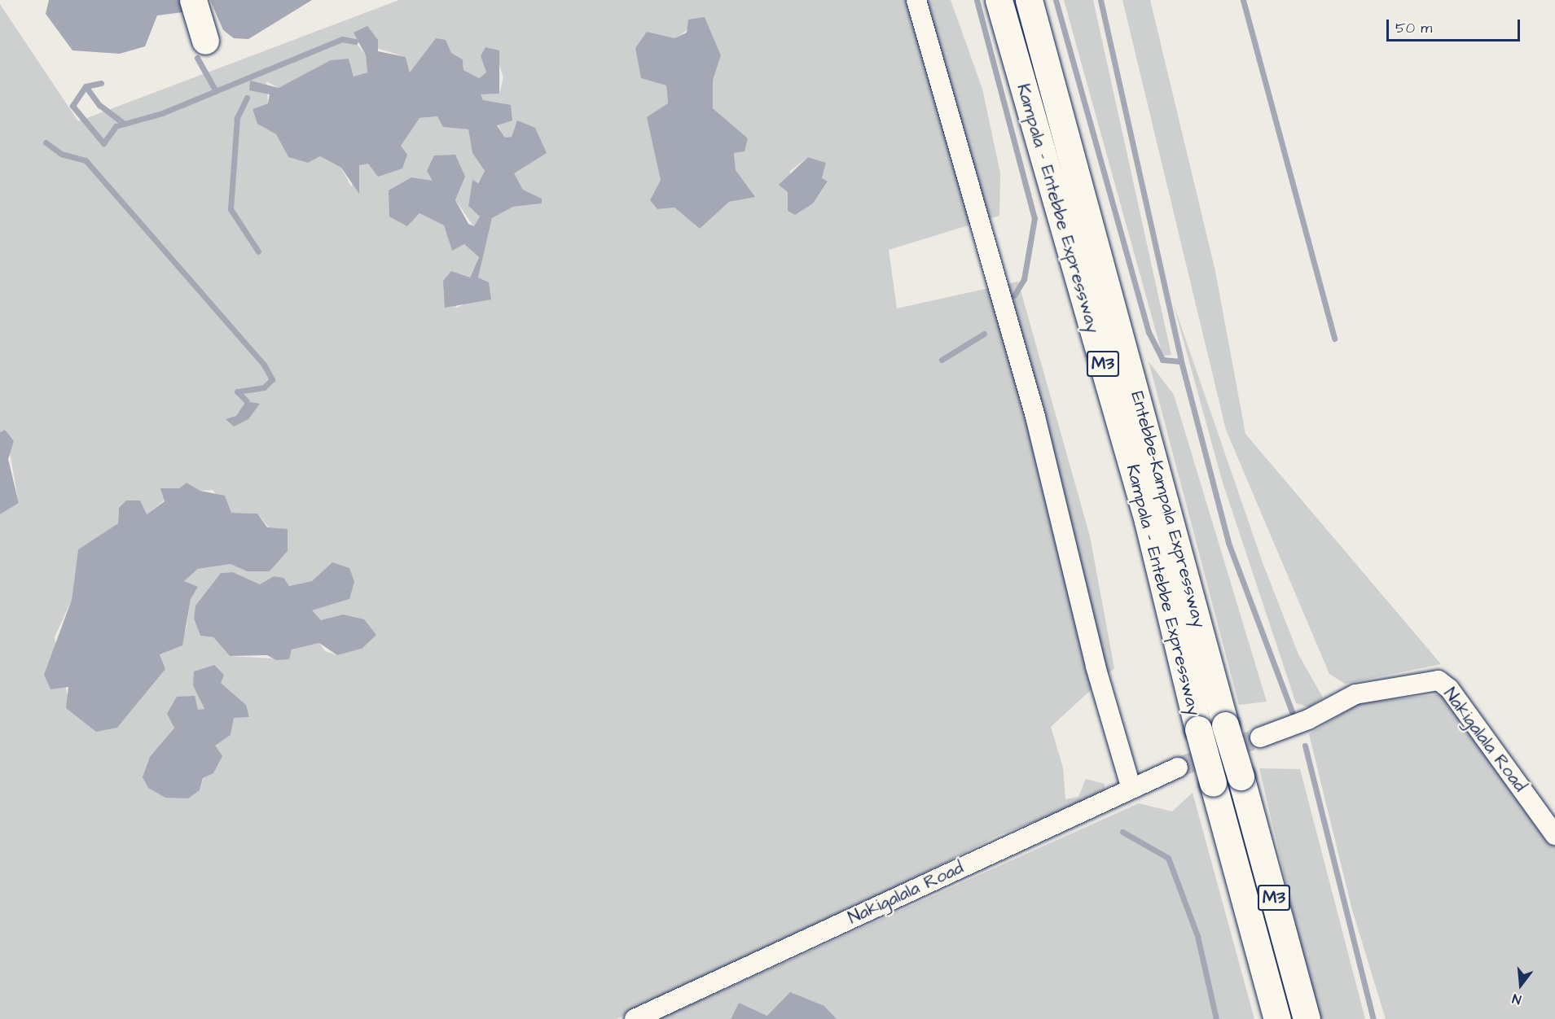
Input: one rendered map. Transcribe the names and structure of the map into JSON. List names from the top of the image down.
{
  "streets": {
    "main road": ["Kampala - Entebbe Expressway", "M3", "Entebbe–Kampala Expressway"],
    "street": ["Nakigalala Road"]
  },
  "scale_bar": "50 m",
  "north": "bottom"
}
